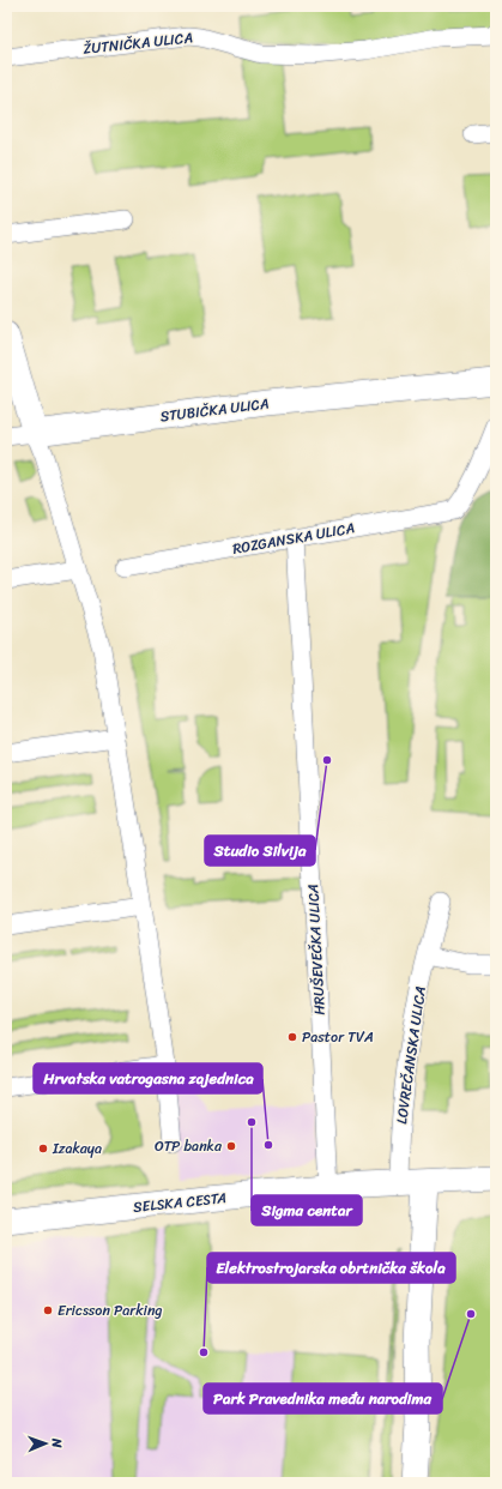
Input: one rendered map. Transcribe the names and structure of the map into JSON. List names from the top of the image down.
{
  "streets": {
    "street": [
      "ŽUTNIČKA ULICA",
      "STUBIČKA ULICA",
      "ROZGANSKA ULICA",
      "HRUŠEVEČKA ULICA",
      "LOVREČANSKA ULICA",
      "SELSKA CESTA"
    ]
  },
  "crossings": [
    ["ROZGANSKA ULICA", "HRUŠEVEČKA ULICA"],
    ["HRUŠEVEČKA ULICA", "SELSKA CESTA"],
    ["LOVREČANSKA ULICA", "SELSKA CESTA"]
  ],
  "places": [
    "Studio Silvija",
    "Pastor TVA",
    "Sigma centar",
    "Hrvatska vatrogasna zajednica",
    "OTP banka",
    "Izakaya",
    "Ericsson Parking",
    "Park Pravednika među narodima",
    "Elektrostrojarska obrtnička škola"
  ],
  "north": "right"
}
